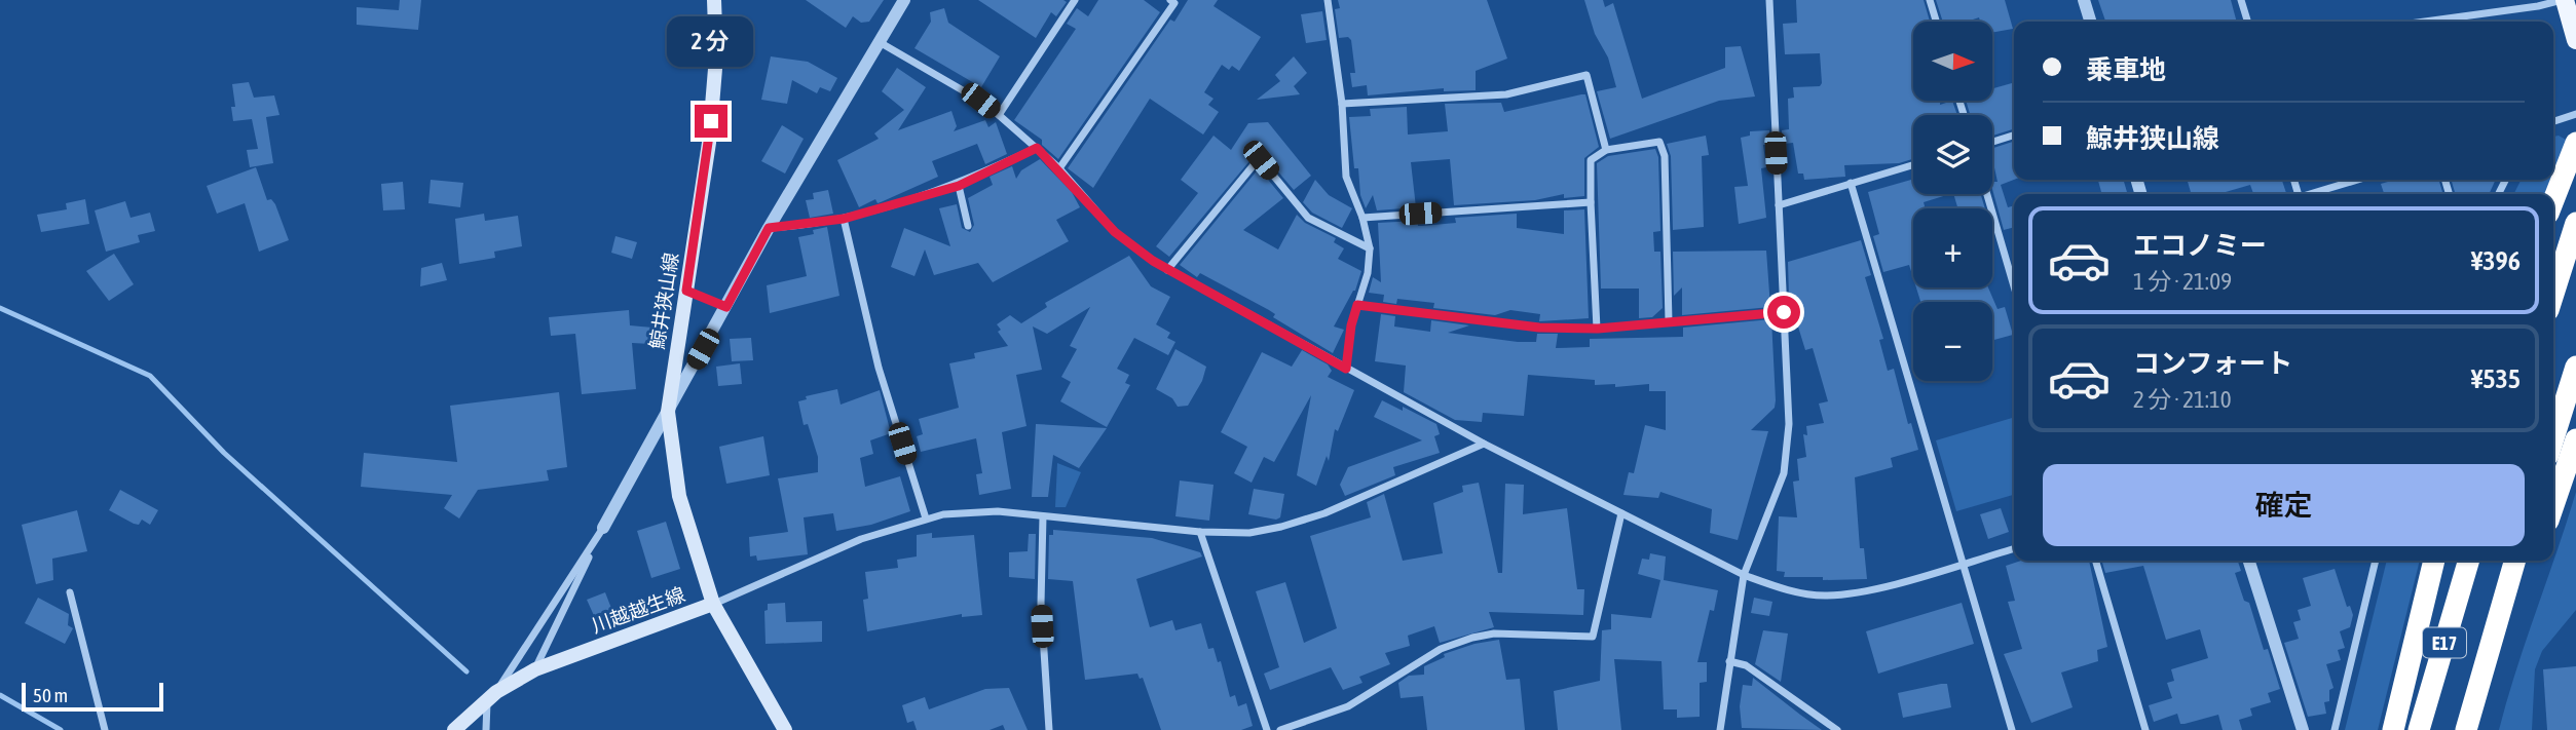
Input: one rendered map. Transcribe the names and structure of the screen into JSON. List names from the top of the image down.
{
  "streets": {
    "highway": ["E17"],
    "main road": ["鯨井狭山線", "川越越生線"]
  },
  "crossings": [
    ["鯨井狭山線", "川越越生線"]
  ],
  "scale_bar": "50 m",
  "north": "right",
  "page": {
    "bubble": "2 分",
    "map_buttons": ["+", "−"],
    "banner": ["乗車地", "鯨井狭山線"],
    "list": [
      {
        "name": "エコノミー",
        "note": "1 分 · 21:09",
        "value": "¥396"
      },
      {
        "name": "コンフォート",
        "note": "2 分 · 21:10",
        "value": "¥535"
      }
    ],
    "buttons": "確定",
    "scale": "50 m"
  }
}
